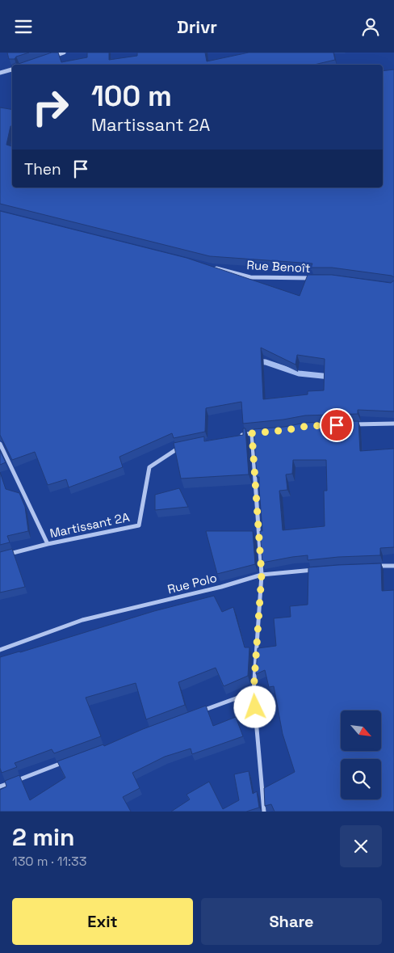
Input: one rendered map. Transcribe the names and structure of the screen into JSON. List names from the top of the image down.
{
  "streets": {
    "street": ["Rue Benoît", "Martissant 2A", "Rue Polo"]
  },
  "north": "bottom right",
  "page": {
    "header": "Drivr",
    "turn": ["100 m", "Martissant 2A"],
    "then": "Then",
    "heading": ["2 min", "130 m · 11:33"],
    "buttons": ["Exit", "Share"]
  }
}
